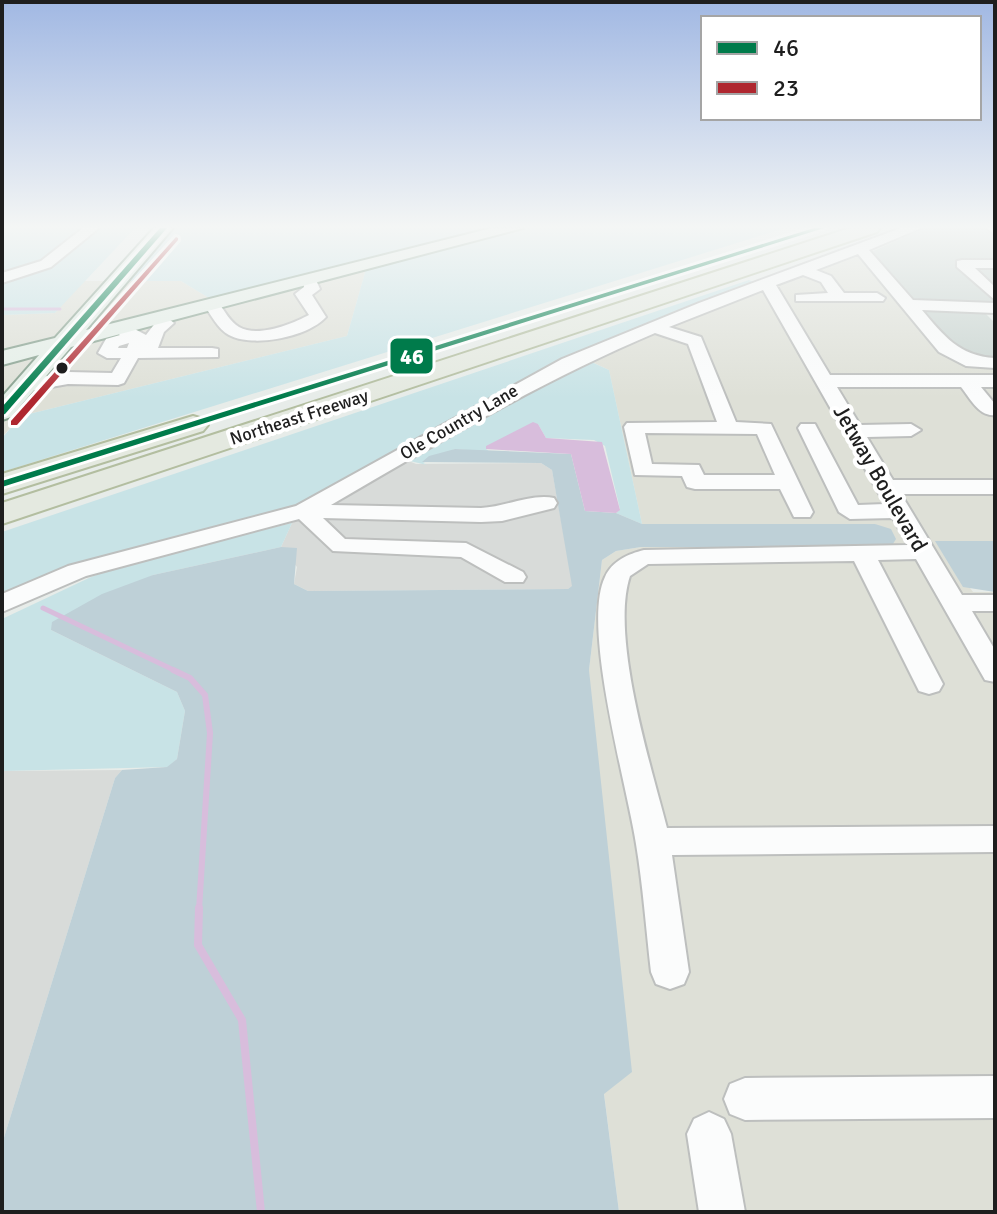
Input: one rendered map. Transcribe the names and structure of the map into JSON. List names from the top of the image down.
{
  "streets": {
    "highway": ["Northeast Freeway"],
    "street": ["Ole Country Lane", "Jetway Boulevard"]
  },
  "lines": ["transit line 46", "transit line 23"],
  "legend": ["46", "23"]
}
